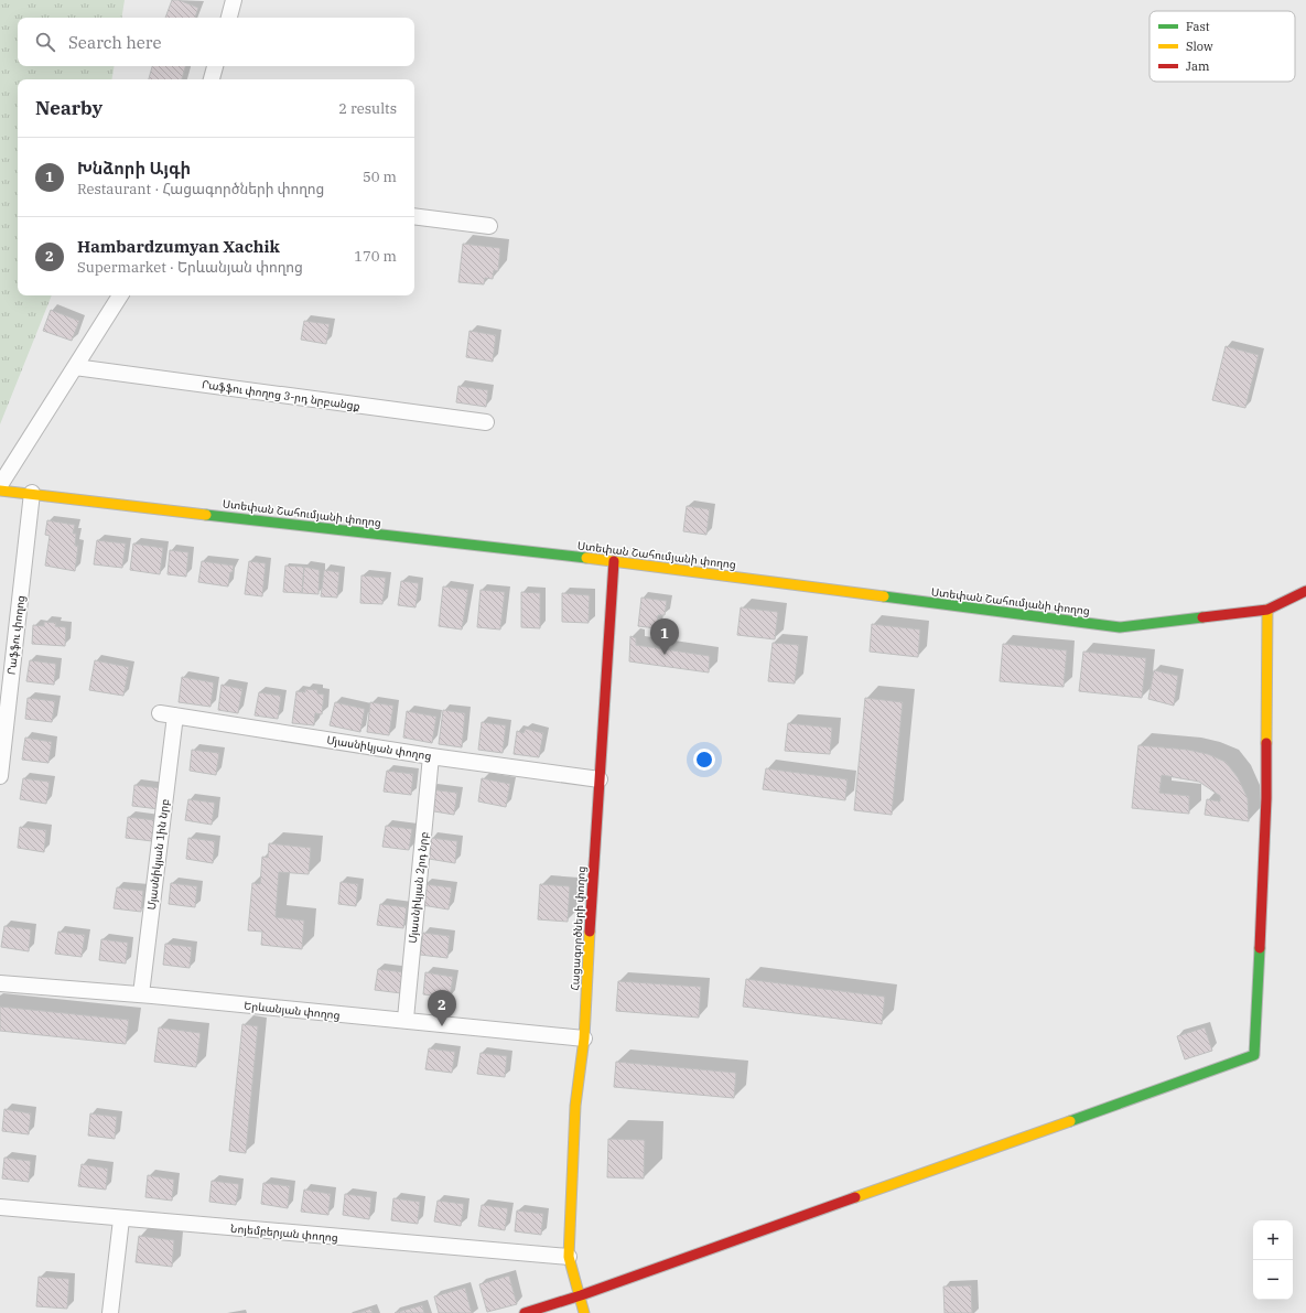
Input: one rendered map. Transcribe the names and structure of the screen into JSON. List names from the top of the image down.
{
  "streets": {
    "street": [
      "Րաֆֆու փողոց 3-րդ նրբանցք",
      "Ստեփան Շահումյանի փողոց",
      "Րաֆֆու փողոց",
      "Մյասնիկյան փողոց",
      "Մյասնիկյան 1ին նրբ",
      "Մյասնիկյան 2րդ նրբ",
      "Հացագործների փողոց",
      "Երևանյան փողոց",
      "Նոյեմբերյան փողոց"
    ]
  },
  "crossings": [
    ["Ստեփան Շահումյանի փողոց", "Րաֆֆու փողոց"],
    ["Ստեփան Շահումյանի փողոց", "Հացագործների փողոց"],
    ["Մյասնիկյան փողոց", "Մյասնիկյան 1ին նրբ"],
    ["Մյասնիկյան փողոց", "Մյասնիկյան 2րդ նրբ"],
    ["Մյասնիկյան փողոց", "Հացագործների փողոց"],
    ["Մյասնիկյան 1ին նրբ", "Երևանյան փողոց"],
    ["Մյասնիկյան 2րդ նրբ", "Երևանյան փողոց"],
    ["Հացագործների փողոց", "Երևանյան փողոց"],
    ["Հացագործների փողոց", "Նոյեմբերյան փողոց"]
  ],
  "legend": ["Fast", "Slow", "Jam"],
  "page": {
    "search": "Search here",
    "heading": ["Nearby", "2 results"],
    "list": [
      {
        "mark": "1",
        "name": "Խնձորի Այգի",
        "note": "Restaurant · Հացագործների փողոց",
        "value": "50 m"
      },
      {
        "mark": "2",
        "name": "Hambardzumyan Xachik",
        "note": "Supermarket · Երևանյան փողոց",
        "value": "170 m"
      }
    ],
    "pins": ["1", "2"],
    "map_buttons": ["+", "−"]
  }
}
